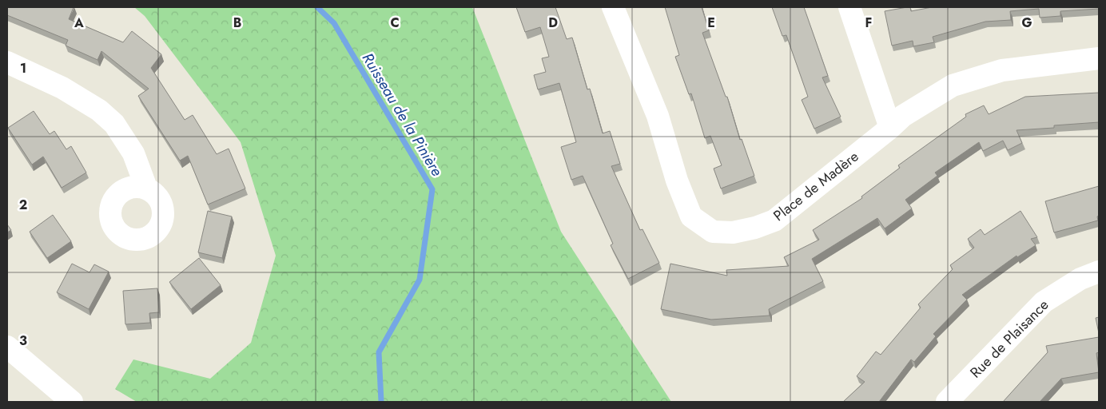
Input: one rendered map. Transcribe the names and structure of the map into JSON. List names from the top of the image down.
{
  "streets": {
    "street": ["Place de Madère", "Rue de Plaisance"]
  },
  "water": ["Ruisseau de la Pinière"],
  "grid": {
    "columns": [
      "A",
      "B",
      "C",
      "D",
      "E",
      "F",
      "G"
    ],
    "rows": ["1", "2", "3"]
  }
}
